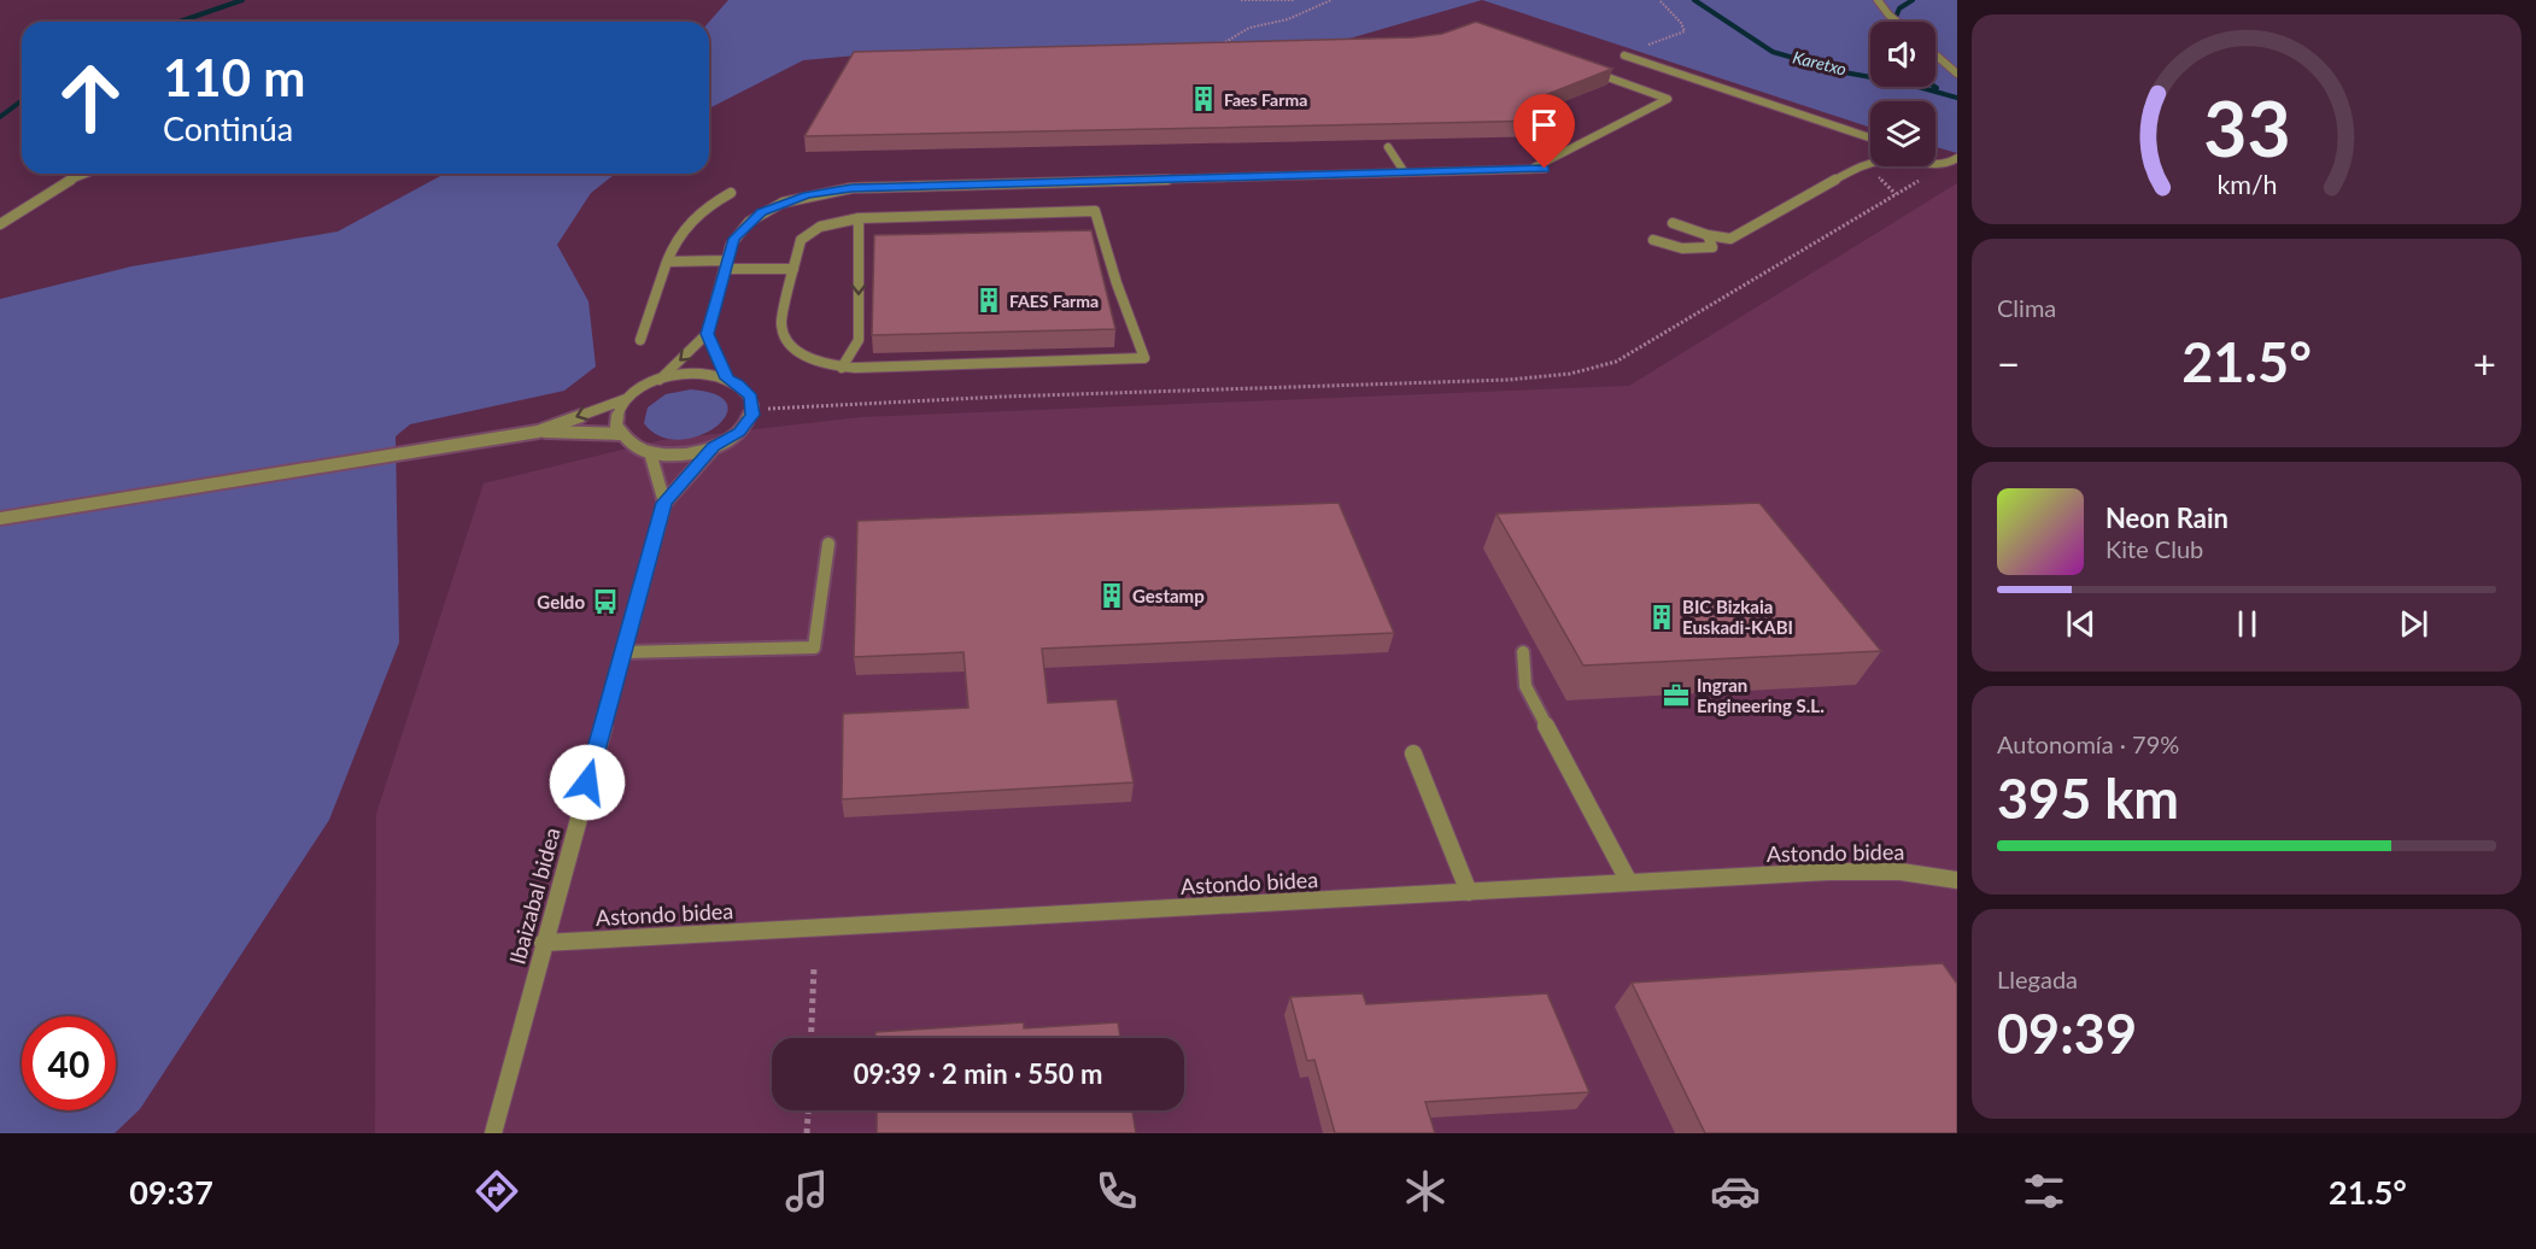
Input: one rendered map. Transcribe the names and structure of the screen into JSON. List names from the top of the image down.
{
  "streets": {
    "street": ["Astondo bidea", "Ibaizabal bidea"]
  },
  "crossings": [
    ["Astondo bidea", "Ibaizabal bidea"]
  ],
  "water": ["Karetxo"],
  "places": {
    "building": [
      "Faes Farma",
      "FAES Farma",
      "Gestamp",
      "BIC Bizkaia Euskadi-KABI"
    ],
    "bus stop": ["Geldo"],
    "office": ["Ingran Engineering S.L."]
  },
  "page": {
    "turn": ["110 m", "Continúa"],
    "tile": [
      "Clima",
      ["Autonomía · 79%", "395 km"],
      ["Llegada", "09:39"]
    ],
    "heat": ["−", "21.5°", "+"],
    "song": ["Neon Rain", "Kite Club"],
    "limit": "40",
    "trip": "09:39 · 2 min · 550 m",
    "tabs": ["09:37", "21.5°"],
    "gauge": ["33", "km/h"]
  }
}
